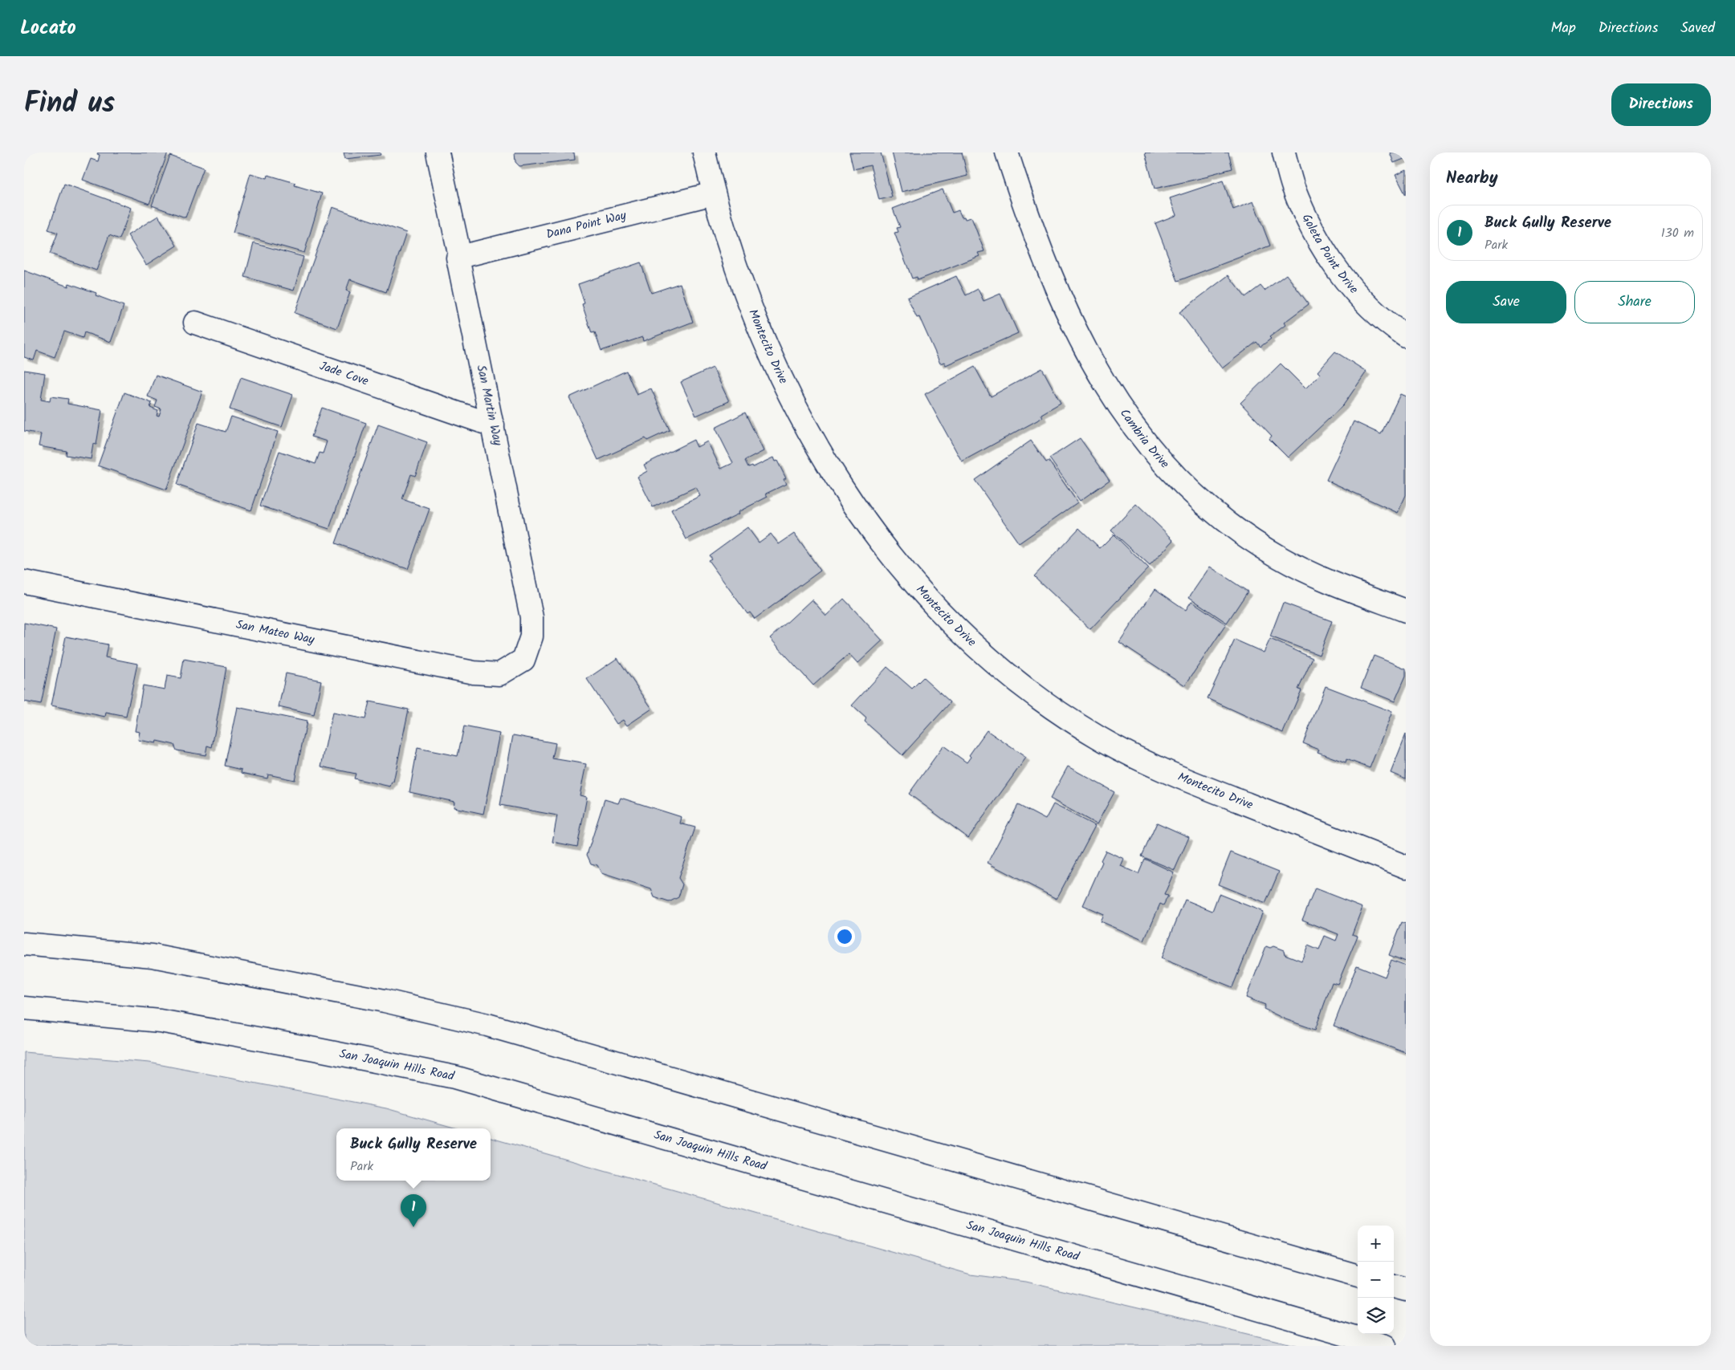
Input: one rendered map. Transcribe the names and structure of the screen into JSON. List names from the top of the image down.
{
  "streets": {
    "street": [
      "Dana Point Way",
      "Goleta Point Drive",
      "Montecito Drive",
      "Jade Cove",
      "San Martin Way",
      "Cambria Drive",
      "San Mateo Way",
      "San Joaquin Hills Road"
    ]
  },
  "crossings": [
    ["Dana Point Way", "Montecito Drive"],
    ["Dana Point Way", "San Martin Way"],
    ["Jade Cove", "San Martin Way"],
    ["San Martin Way", "San Mateo Way"]
  ],
  "page": {
    "header": "Locato",
    "nav": ["Map", "Directions", "Saved"],
    "title": "Find us",
    "buttons": [
      "Directions",
      ["Save", "Share"]
    ],
    "heading": "Nearby",
    "list": [
      {
        "mark": "1",
        "name": "Buck Gully Reserve",
        "note": "Park",
        "value": "130 m"
      }
    ],
    "popup": ["Buck Gully Reserve", "Park"],
    "pins": "1",
    "map_buttons": ["+", "−"]
  }
}
